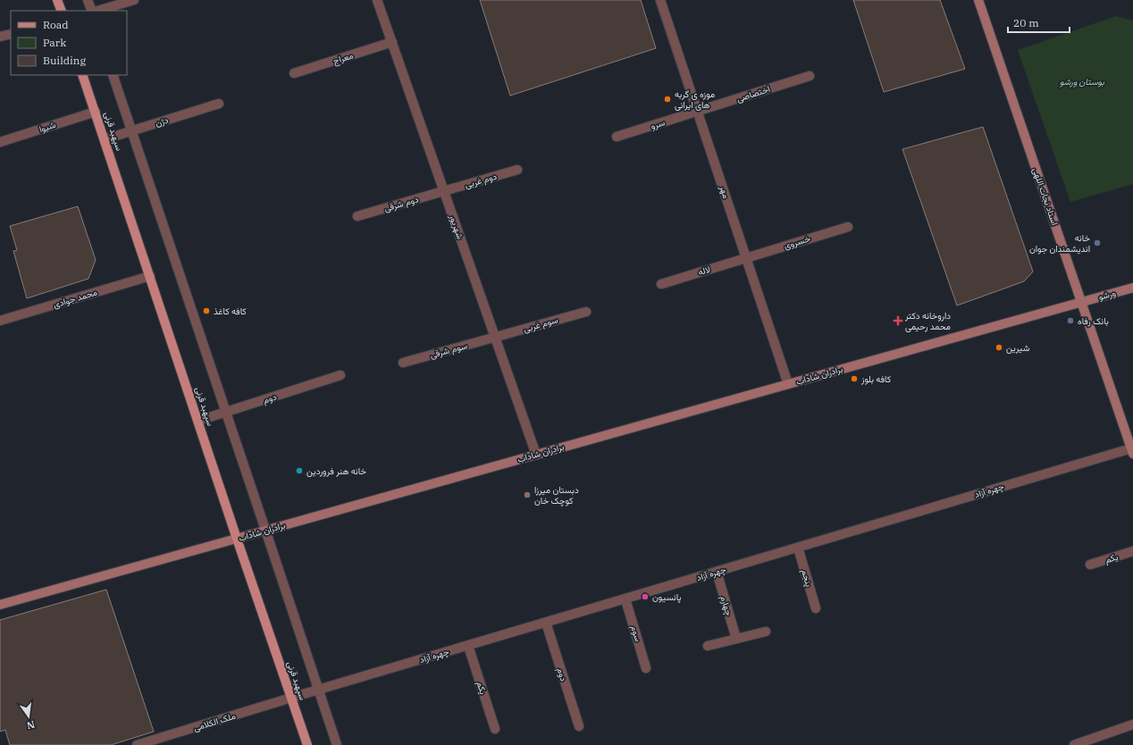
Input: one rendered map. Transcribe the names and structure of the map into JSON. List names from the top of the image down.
{
  "streets": {
    "main road": ["سپهبد قرنی"],
    "street": [
      "معراج",
      "اختصاصی",
      "دژن",
      "سرو",
      "شیوا",
      "دوم غربی",
      "مهر",
      "استاد نجات اللهی",
      "دوم شرقی",
      "شهریور",
      "خسروی",
      "لاله",
      "ورشو",
      "محمد جوادی",
      "سوم غربی",
      "سوم شرقی",
      "برادران شاداب",
      "دوم",
      "چهره آزاد",
      "یکم",
      "پنجم",
      "چهارم",
      "سوم",
      "ملک الکلامی"
    ]
  },
  "crossings": [
    ["معراج", "شهریور"],
    ["اختصاصی", "سرو"],
    ["اختصاصی", "مهر"],
    ["دژن", "سپهبد قرنی"],
    ["سرو", "مهر"],
    ["شیوا", "سپهبد قرنی"],
    ["سپهبد قرنی", "محمد جوادی"],
    ["سپهبد قرنی", "برادران شاداب"],
    ["سپهبد قرنی", "دوم"],
    ["سپهبد قرنی", "چهره آزاد"],
    ["سپهبد قرنی", "ملک الکلامی"],
    ["دوم غربی", "دوم شرقی"],
    ["دوم غربی", "شهریور"],
    ["مهر", "خسروی"],
    ["مهر", "لاله"],
    ["مهر", "برادران شاداب"],
    ["استاد نجات اللهی", "ورشو"],
    ["استاد نجات اللهی", "برادران شاداب"],
    ["استاد نجات اللهی", "چهره آزاد"],
    ["دوم شرقی", "شهریور"],
    ["شهریور", "سوم غربی"],
    ["شهریور", "سوم شرقی"],
    ["شهریور", "برادران شاداب"],
    ["خسروی", "لاله"],
    ["ورشو", "برادران شاداب"],
    ["سوم غربی", "سوم شرقی"],
    ["دوم", "چهره آزاد"],
    ["چهره آزاد", "یکم"],
    ["چهره آزاد", "پنجم"],
    ["چهره آزاد", "چهارم"],
    ["چهره آزاد", "سوم"],
    ["چهره آزاد", "ملک الکلامی"]
  ],
  "parks": ["بوستان ورشو"],
  "places": {
    "other": [
      "موزه ی گربه های ایرانی",
      "خانه اندیشمندان جوان",
      "کافه کاغذ",
      "بانک رفاه",
      "شیرین",
      "کافه بلوز",
      "خانه هنر فروردین",
      "دبستان میرزا کوچک خان",
      "پانسیون"
    ],
    "health": ["داروخانه دکتر محمد رحیمی"]
  },
  "legend": ["Road", "Park", "Building"],
  "scale_bar": "20 m",
  "north": "bottom"
}
